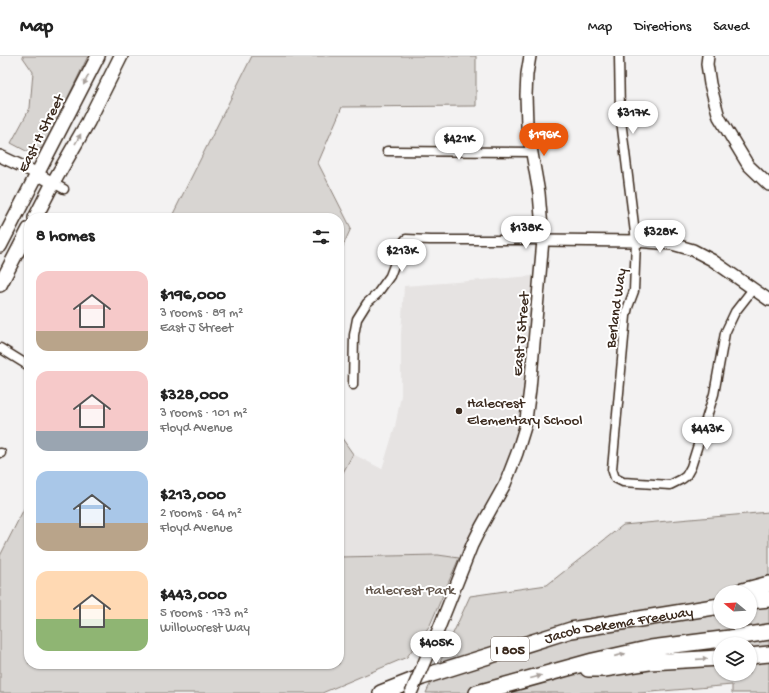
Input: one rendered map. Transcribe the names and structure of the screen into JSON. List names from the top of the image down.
{
  "streets": {
    "highway": ["Jacob Dekema Freeway", "I 805"],
    "main road": ["East H Street"],
    "street": ["Berland Way", "East J Street"]
  },
  "parks": ["Halecrest Park"],
  "places": ["Halecrest Elementary School"],
  "north": "left",
  "page": {
    "header": "Map",
    "nav": ["Map", "Directions", "Saved"],
    "price": [
      "$317K",
      "$196K",
      "$421K",
      "$138K",
      "$328K",
      "$213K",
      "$443K",
      "$405K"
    ],
    "heading": "8 homes",
    "list": [
      {
        "name": "$196,000",
        "note": "3 rooms · 89 m² · East J Street"
      },
      {
        "name": "$328,000",
        "note": "3 rooms · 101 m² · Floyd Avenue"
      },
      {
        "name": "$213,000",
        "note": "2 rooms · 64 m² · Floyd Avenue"
      },
      {
        "name": "$443,000",
        "note": "5 rooms · 173 m² · Willowcrest Way"
      }
    ]
  }
}
